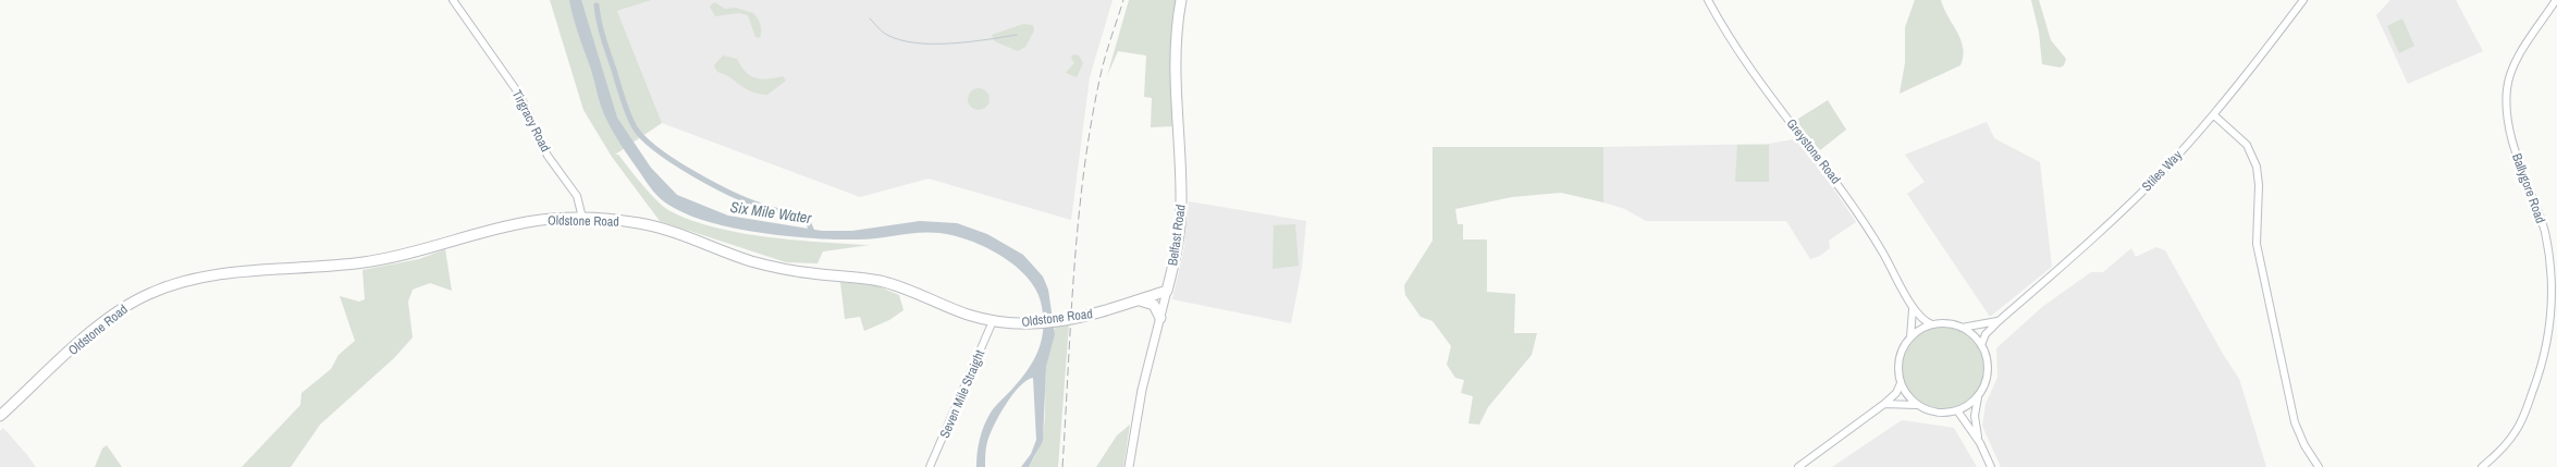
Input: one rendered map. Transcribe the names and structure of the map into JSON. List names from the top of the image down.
{
  "streets": {
    "highway": ["Oldstone Road", "Belfast Road"],
    "main road": [
      "Tirgracy Road",
      "Greystone Road",
      "Stiles Way",
      "Ballygore Road",
      "Seven Mile Straight"
    ]
  },
  "crossings": [
    ["Tirgracy Road", "Oldstone Road"],
    ["Greystone Road", "Stiles Way"],
    ["Oldstone Road", "Belfast Road"],
    ["Oldstone Road", "Seven Mile Straight"]
  ],
  "water": ["Six Mile Water"]
}
